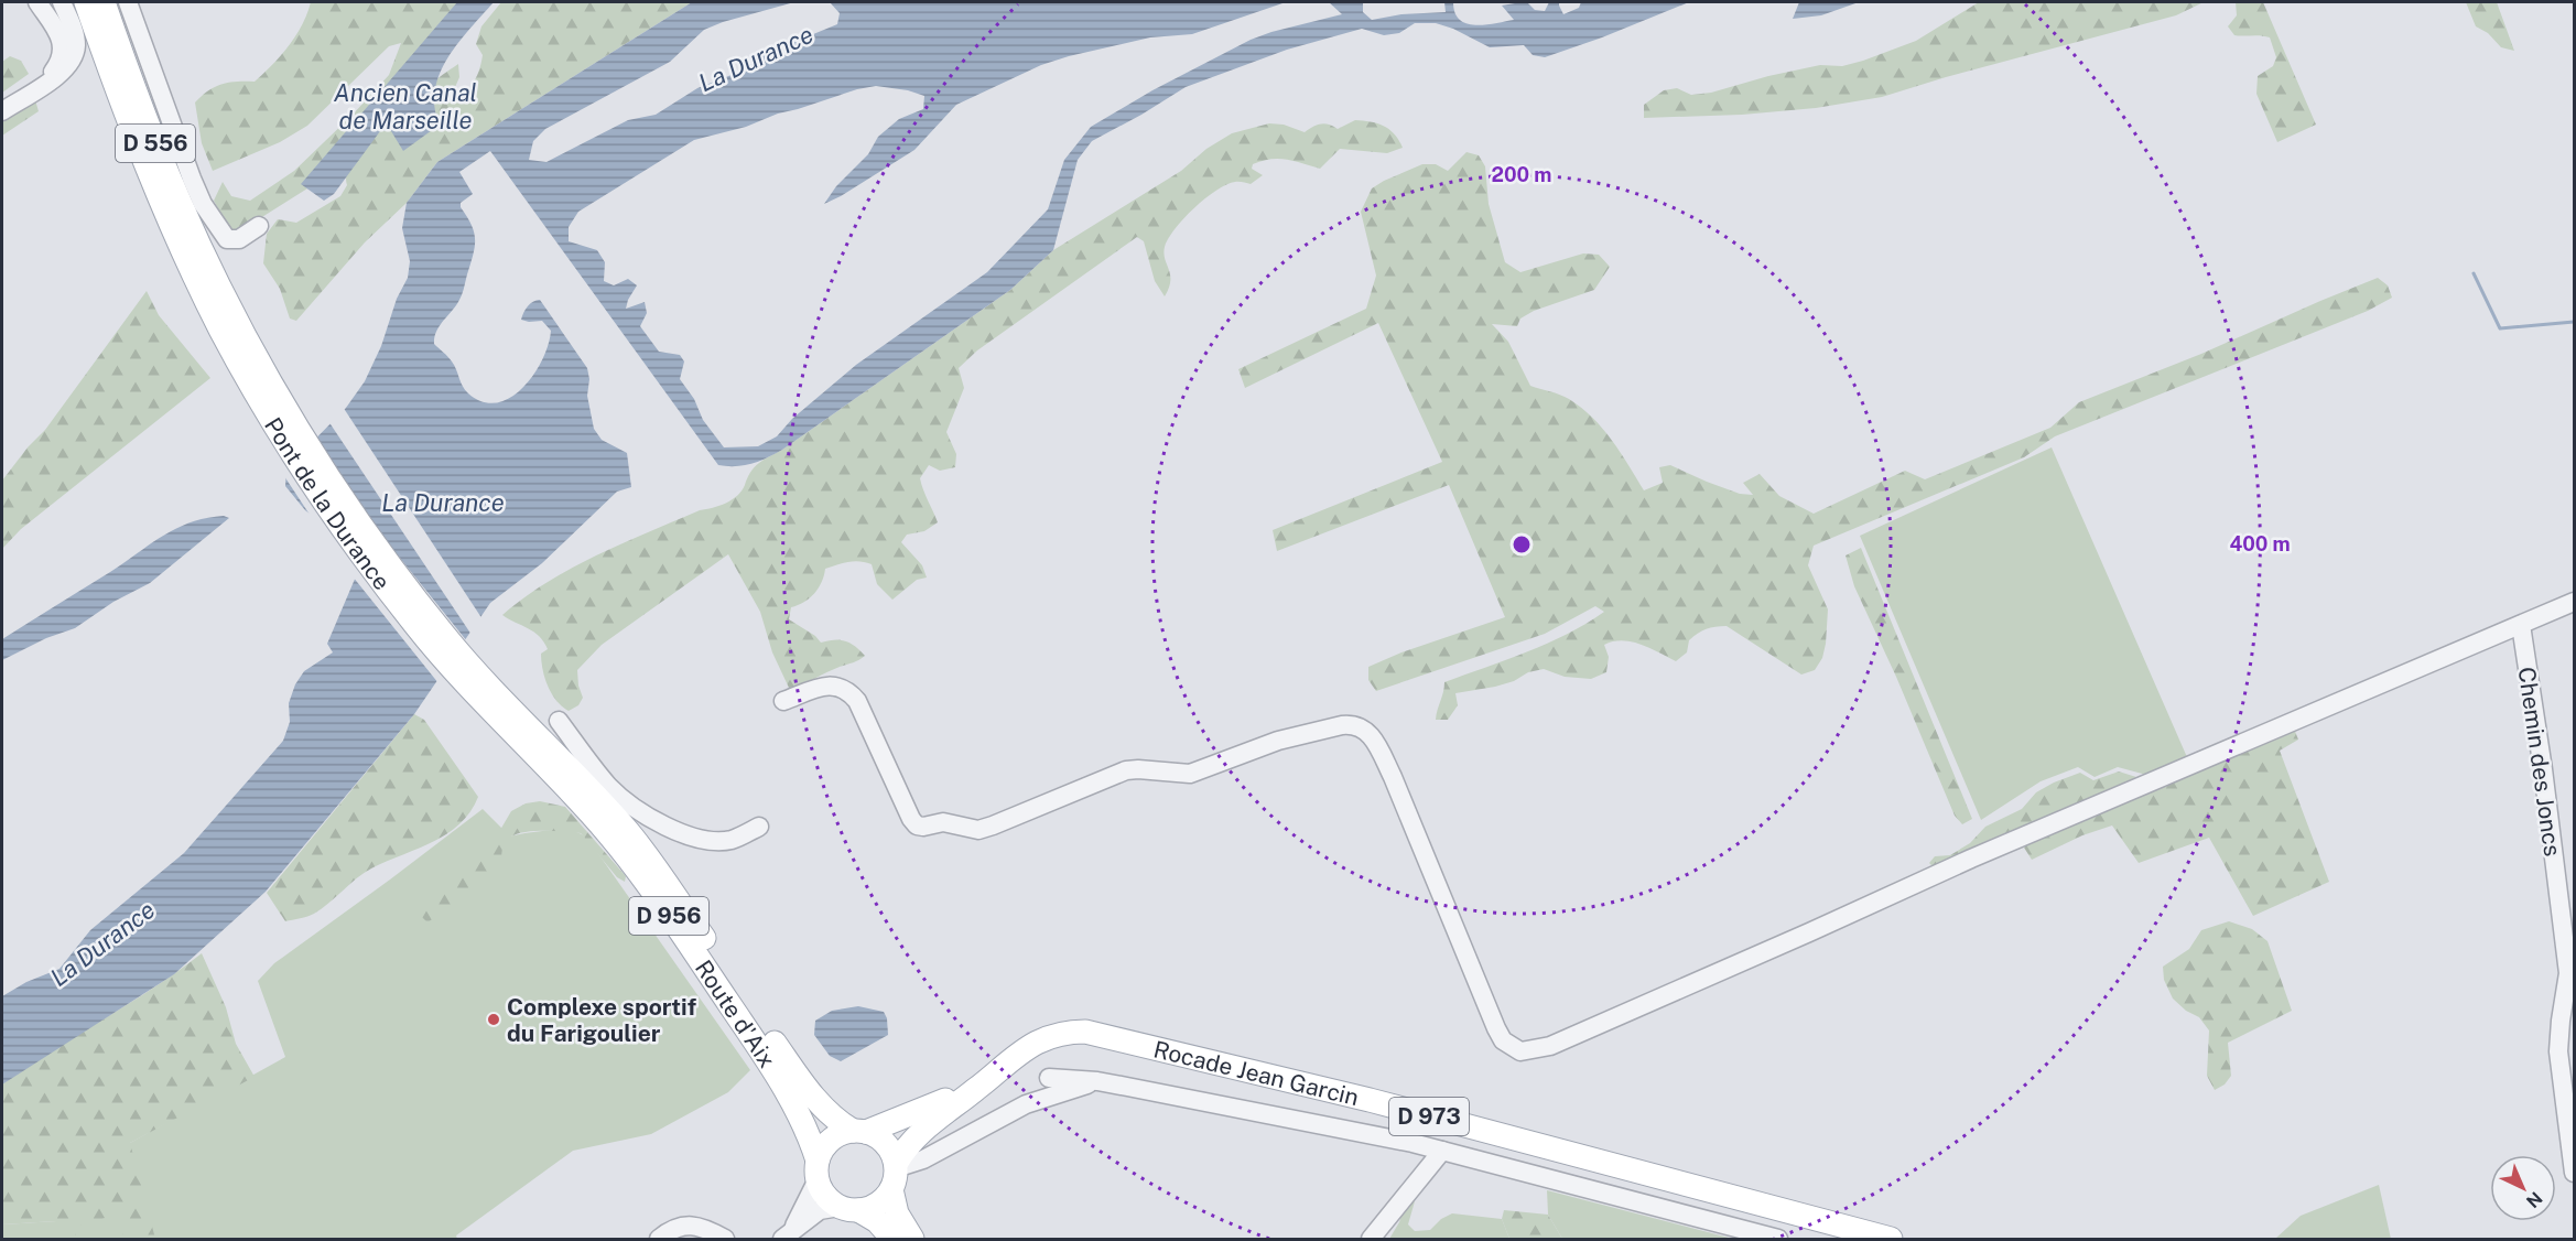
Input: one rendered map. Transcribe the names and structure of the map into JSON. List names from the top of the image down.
{
  "streets": {
    "main road": [
      "D 556",
      "Pont de la Durance",
      "D 956",
      "Route d'Aix",
      "Rocade Jean Garcin",
      "D 973"
    ],
    "street": ["Chemin des Joncs"]
  },
  "crossings": [
    ["D 556", "Pont de la Durance"],
    ["Pont de la Durance", "Route d'Aix"],
    ["Route d'Aix", "Rocade Jean Garcin"]
  ],
  "water": ["La Durance", "Ancien Canal de Marseille"],
  "places": ["Complexe sportif du Farigoulier"],
  "north": "bottom right",
  "rings": ["200 m", "400 m"]
}
